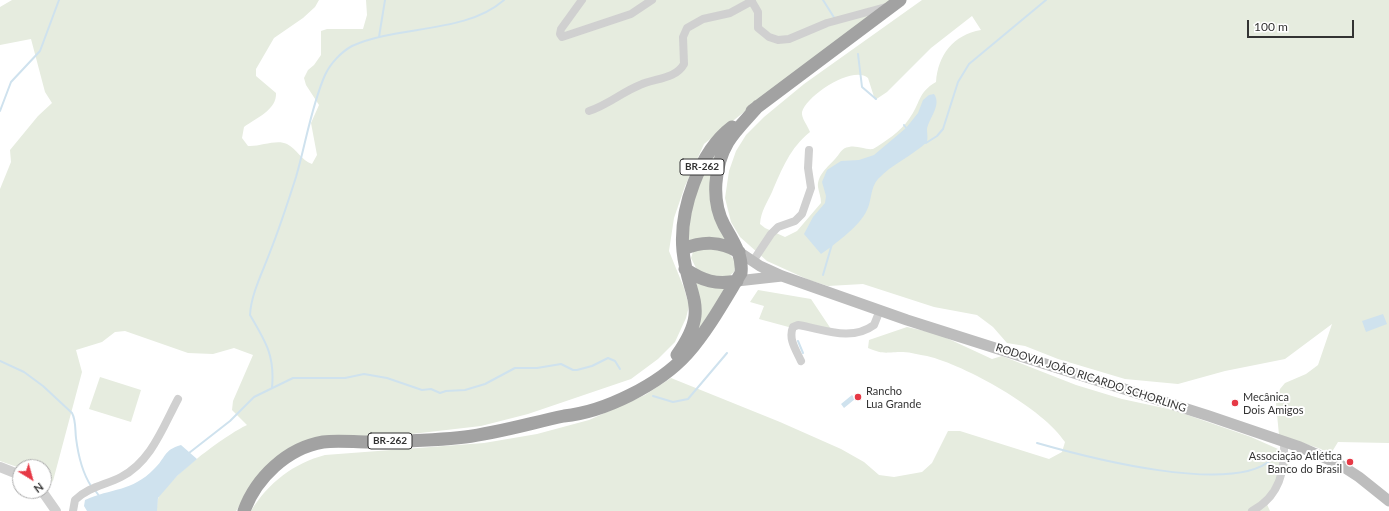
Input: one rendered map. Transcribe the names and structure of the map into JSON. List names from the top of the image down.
{
  "streets": {
    "highway": ["BR-262"],
    "main road": ["RODOVIA JOÃO RICARDO SCHORLING"]
  },
  "crossings": [
    ["BR-262", "RODOVIA JOÃO RICARDO SCHORLING"]
  ],
  "places": ["Rancho Lua Grande", "Mecânica Dois Amigos", "Associação Atlética Banco do Brasil"],
  "scale_bar": "100 m",
  "north": "bottom right"
}
